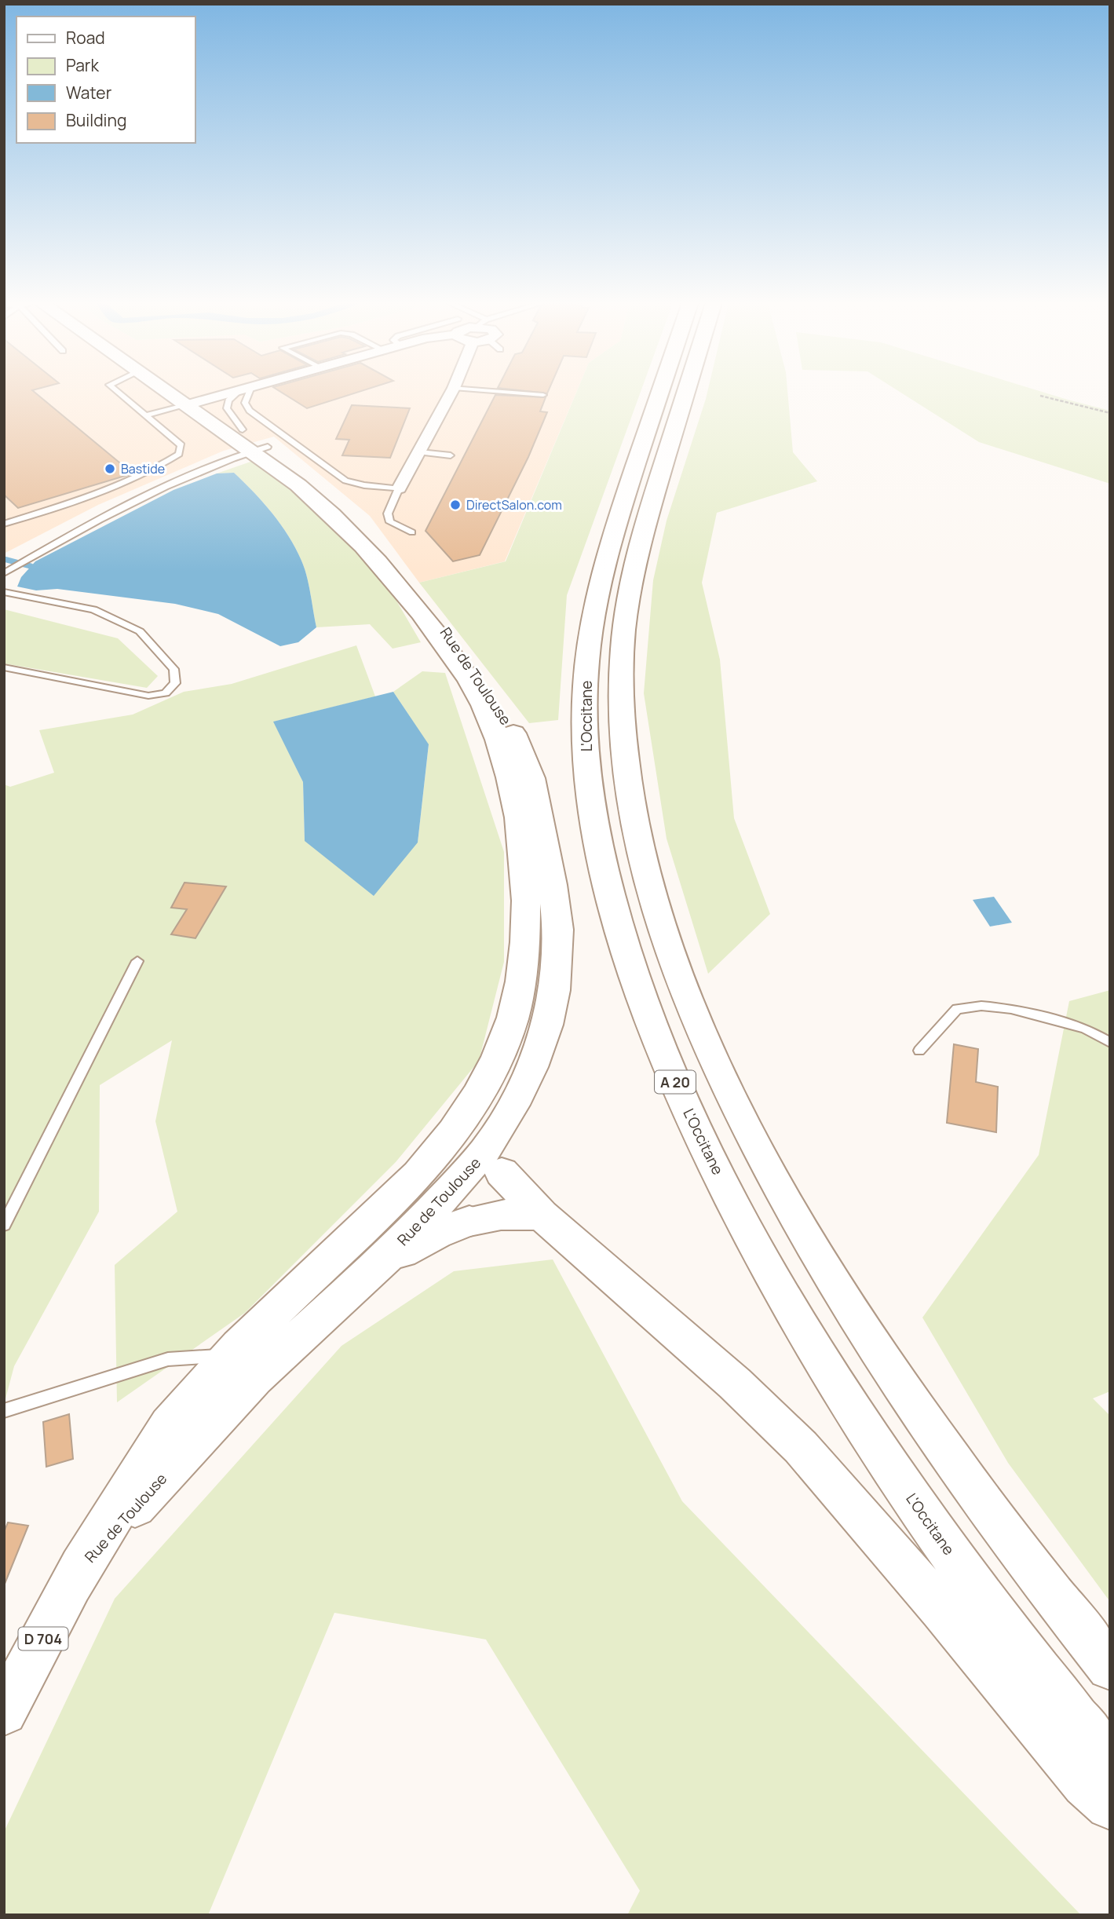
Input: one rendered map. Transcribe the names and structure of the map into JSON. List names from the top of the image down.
{
  "streets": {
    "main road": [
      "Rue de Toulouse",
      "L'Occitane",
      "A 20",
      "D 704"
    ]
  },
  "places": ["Bastide", "DirectSalon.com"],
  "legend": [
    "Road",
    "Park",
    "Water",
    "Building"
  ]
}
